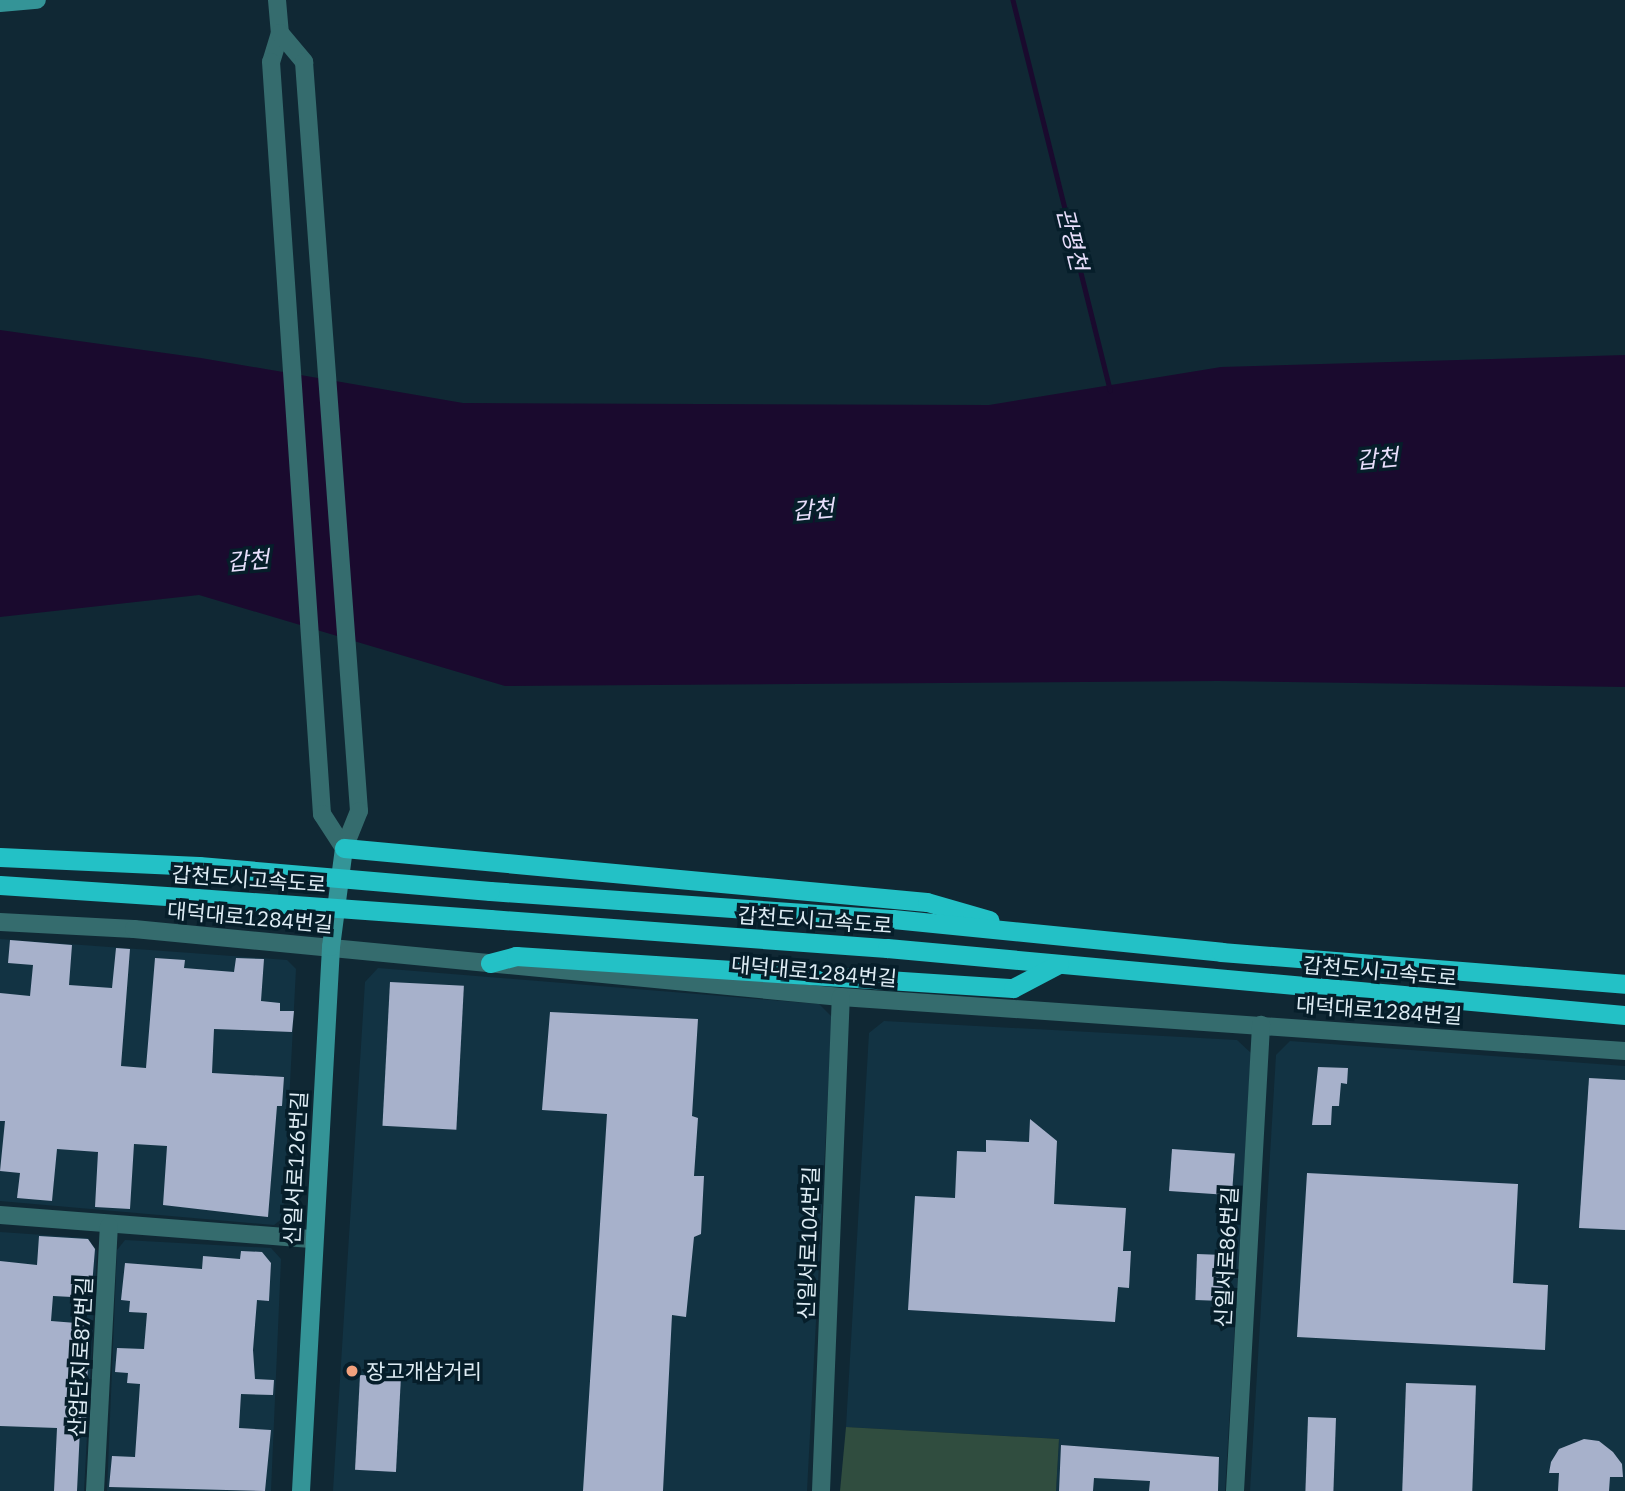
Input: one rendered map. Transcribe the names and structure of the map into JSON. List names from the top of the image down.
{
  "streets": {
    "highway": ["갑천도시고속도로"],
    "main road": ["신일서로126번길"],
    "street": [
      "대덕대로1284번길",
      "신일서로104번길",
      "신일서로86번길",
      "산업단지로87번길"
    ]
  },
  "crossings": [
    ["대덕대로1284번길", "신일서로126번길"],
    ["대덕대로1284번길", "신일서로104번길"],
    ["대덕대로1284번길", "신일서로86번길"]
  ],
  "water": ["관평천", "갑천"],
  "places": ["장고개삼거리"]
}
